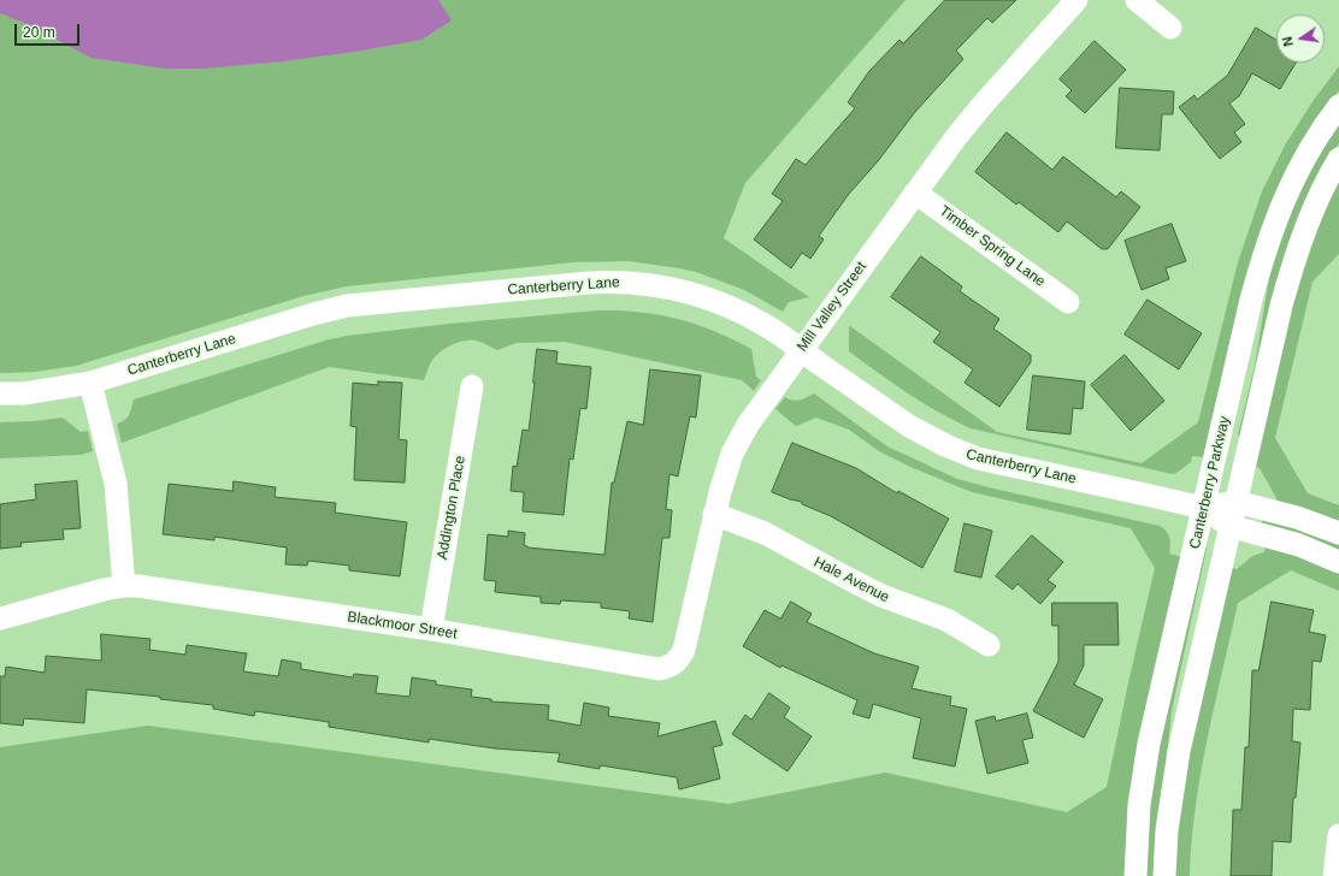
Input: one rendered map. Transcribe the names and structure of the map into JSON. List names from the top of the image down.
{
  "streets": {
    "street": [
      "Timber Spring Lane",
      "Canterberry Lane",
      "Mill Valley Street",
      "Canterberry Parkway",
      "Addington Place",
      "Hale Avenue",
      "Blackmoor Street"
    ]
  },
  "crossings": [
    ["Timber Spring Lane", "Mill Valley Street"],
    ["Canterberry Lane", "Mill Valley Street"],
    ["Canterberry Lane", "Canterberry Parkway"],
    ["Mill Valley Street", "Hale Avenue"],
    ["Mill Valley Street", "Blackmoor Street"],
    ["Addington Place", "Blackmoor Street"]
  ],
  "scale_bar": "20 m",
  "north": "left"
}
